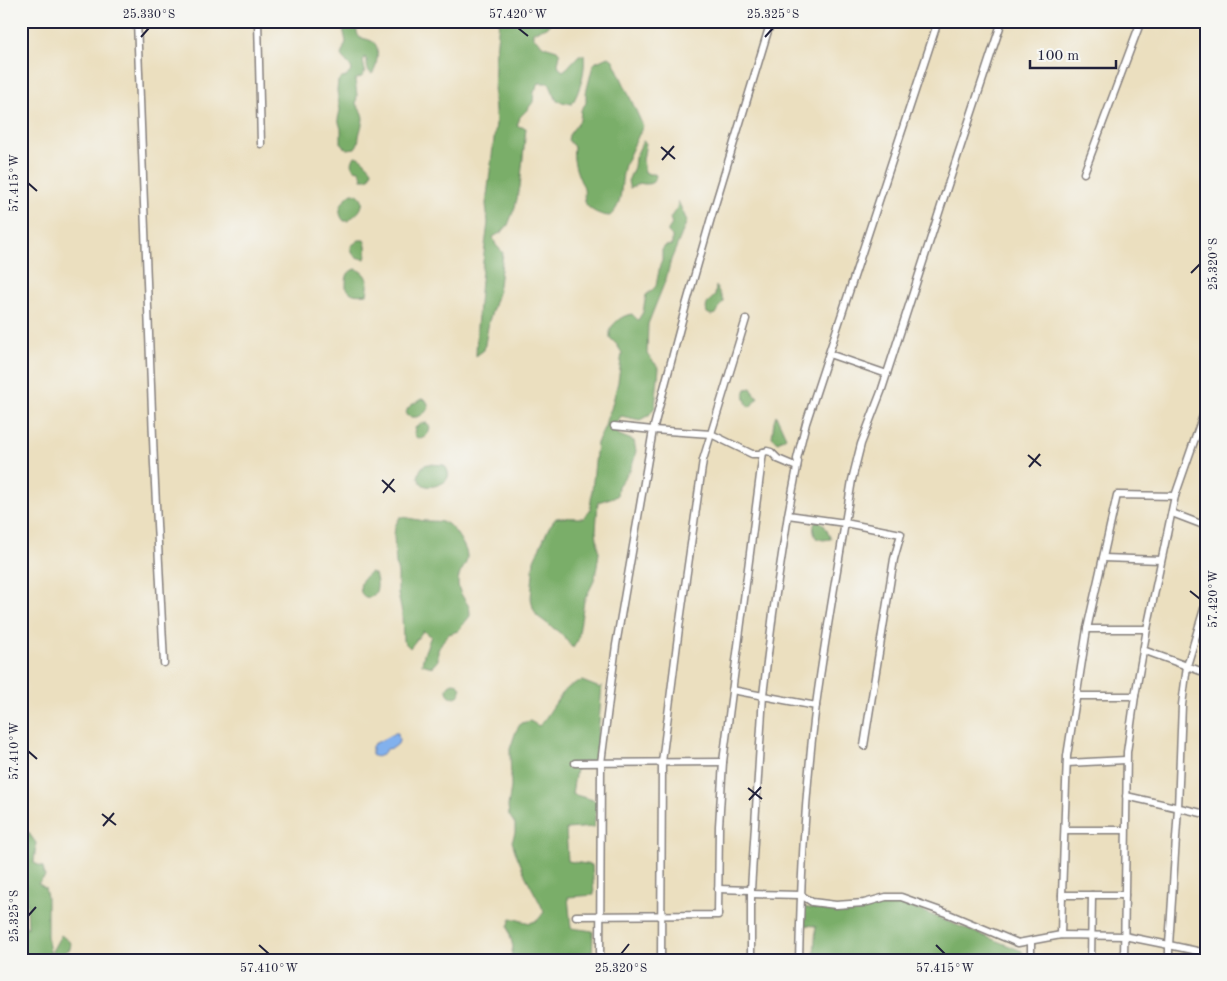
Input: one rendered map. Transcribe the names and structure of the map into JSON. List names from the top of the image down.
{
  "scale_bar": "100 m",
  "coordinates": [
    "25.330°S",
    "57.420°W",
    "25.325°S",
    "57.415°W",
    "25.320°S",
    "57.410°W"
  ]
}
